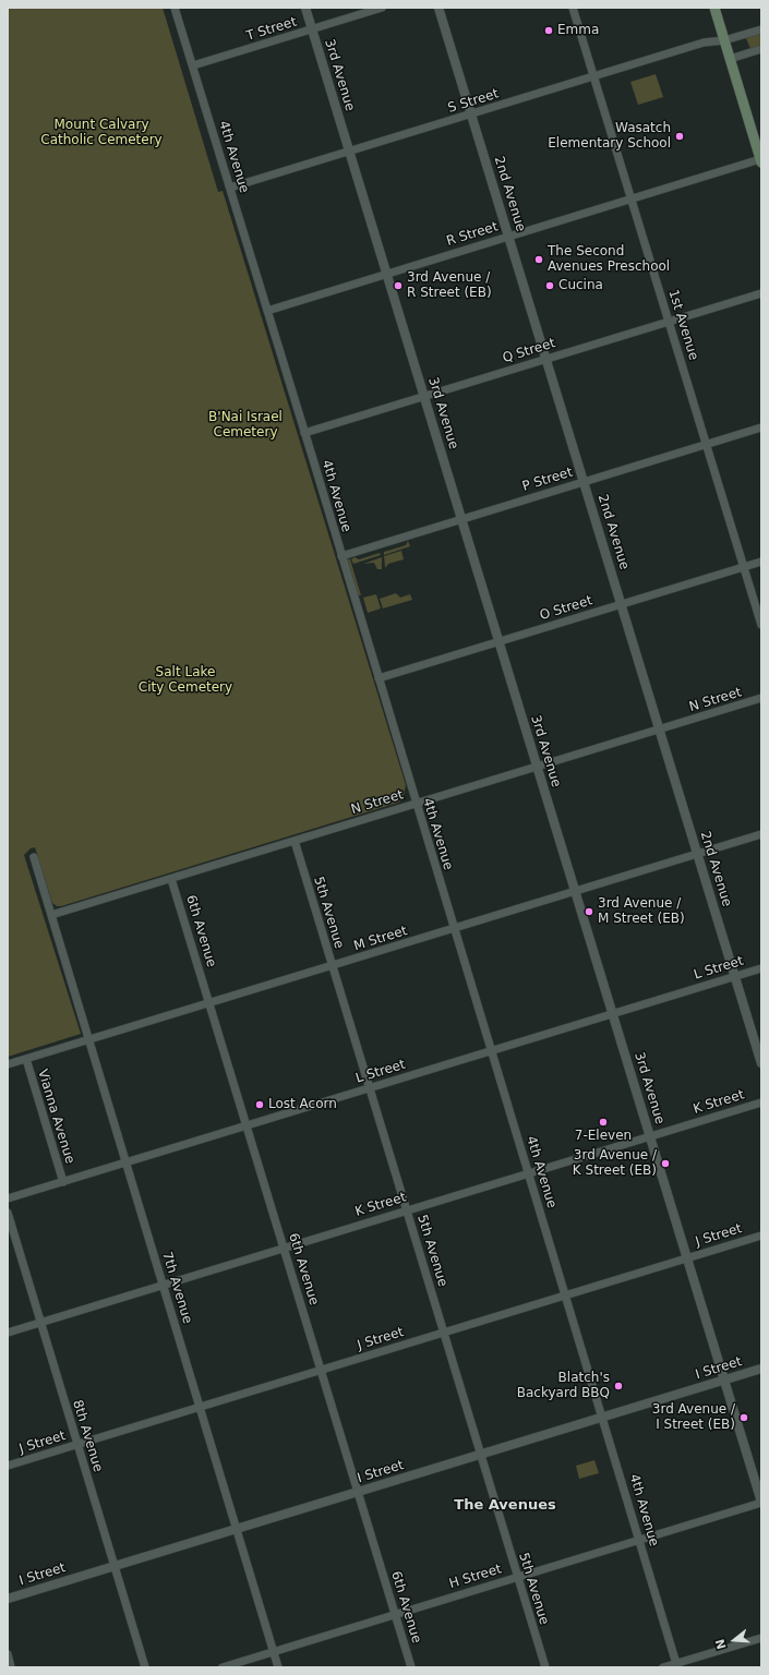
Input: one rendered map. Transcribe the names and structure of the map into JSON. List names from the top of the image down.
{
  "streets": {
    "street": [
      "T Street",
      "3rd Avenue",
      "S Street",
      "4th Avenue",
      "2nd Avenue",
      "R Street",
      "1st Avenue",
      "Q Street",
      "P Street",
      "O Street",
      "N Street",
      "5th Avenue",
      "6th Avenue",
      "M Street",
      "L Street",
      "K Street",
      "Vianna Avenue",
      "J Street",
      "7th Avenue",
      "I Street",
      "8th Avenue",
      "H Street"
    ]
  },
  "crossings": [
    ["T Street", "3rd Avenue"],
    ["T Street", "4th Avenue"],
    ["3rd Avenue", "S Street"],
    ["3rd Avenue", "R Street"],
    ["3rd Avenue", "Q Street"],
    ["3rd Avenue", "P Street"],
    ["3rd Avenue", "O Street"],
    ["3rd Avenue", "N Street"],
    ["3rd Avenue", "M Street"],
    ["3rd Avenue", "L Street"],
    ["3rd Avenue", "K Street"],
    ["3rd Avenue", "J Street"],
    ["3rd Avenue", "I Street"],
    ["3rd Avenue", "H Street"],
    ["S Street", "4th Avenue"],
    ["S Street", "2nd Avenue"],
    ["S Street", "1st Avenue"],
    ["4th Avenue", "R Street"],
    ["4th Avenue", "Q Street"],
    ["4th Avenue", "P Street"],
    ["4th Avenue", "O Street"],
    ["4th Avenue", "N Street"],
    ["4th Avenue", "M Street"],
    ["4th Avenue", "L Street"],
    ["4th Avenue", "K Street"],
    ["4th Avenue", "J Street"],
    ["4th Avenue", "I Street"],
    ["4th Avenue", "H Street"],
    ["2nd Avenue", "R Street"],
    ["2nd Avenue", "Q Street"],
    ["2nd Avenue", "P Street"],
    ["2nd Avenue", "O Street"],
    ["2nd Avenue", "N Street"],
    ["2nd Avenue", "M Street"],
    ["2nd Avenue", "L Street"],
    ["R Street", "1st Avenue"],
    ["1st Avenue", "Q Street"],
    ["1st Avenue", "P Street"],
    ["1st Avenue", "O Street"],
    ["N Street", "5th Avenue"],
    ["N Street", "6th Avenue"],
    ["N Street", "7th Avenue"],
    ["5th Avenue", "M Street"],
    ["5th Avenue", "L Street"],
    ["5th Avenue", "K Street"],
    ["5th Avenue", "J Street"],
    ["5th Avenue", "I Street"],
    ["5th Avenue", "H Street"],
    ["6th Avenue", "M Street"],
    ["6th Avenue", "L Street"],
    ["6th Avenue", "K Street"],
    ["6th Avenue", "J Street"],
    ["6th Avenue", "I Street"],
    ["6th Avenue", "H Street"],
    ["M Street", "Vianna Avenue"],
    ["M Street", "7th Avenue"],
    ["L Street", "Vianna Avenue"],
    ["L Street", "7th Avenue"],
    ["K Street", "7th Avenue"],
    ["K Street", "8th Avenue"],
    ["J Street", "7th Avenue"],
    ["J Street", "8th Avenue"],
    ["7th Avenue", "I Street"],
    ["7th Avenue", "H Street"],
    ["I Street", "8th Avenue"]
  ],
  "districts": ["The Avenues"],
  "parks": ["Mount Calvary Catholic Cemetery", "B'Nai Israel Cemetery", "Salt Lake City Cemetery"],
  "places": [
    "Emma",
    "Wasatch Elementary School",
    "The Second Avenues Preschool",
    "3rd Avenue / R Street (EB)",
    "Cucina",
    "3rd Avenue / M Street (EB)",
    "Lost Acorn",
    "7-Eleven",
    "3rd Avenue / K Street (EB)",
    "Blatch's Backyard BBQ",
    "3rd Avenue / I Street (EB)"
  ],
  "north": "left"
}
